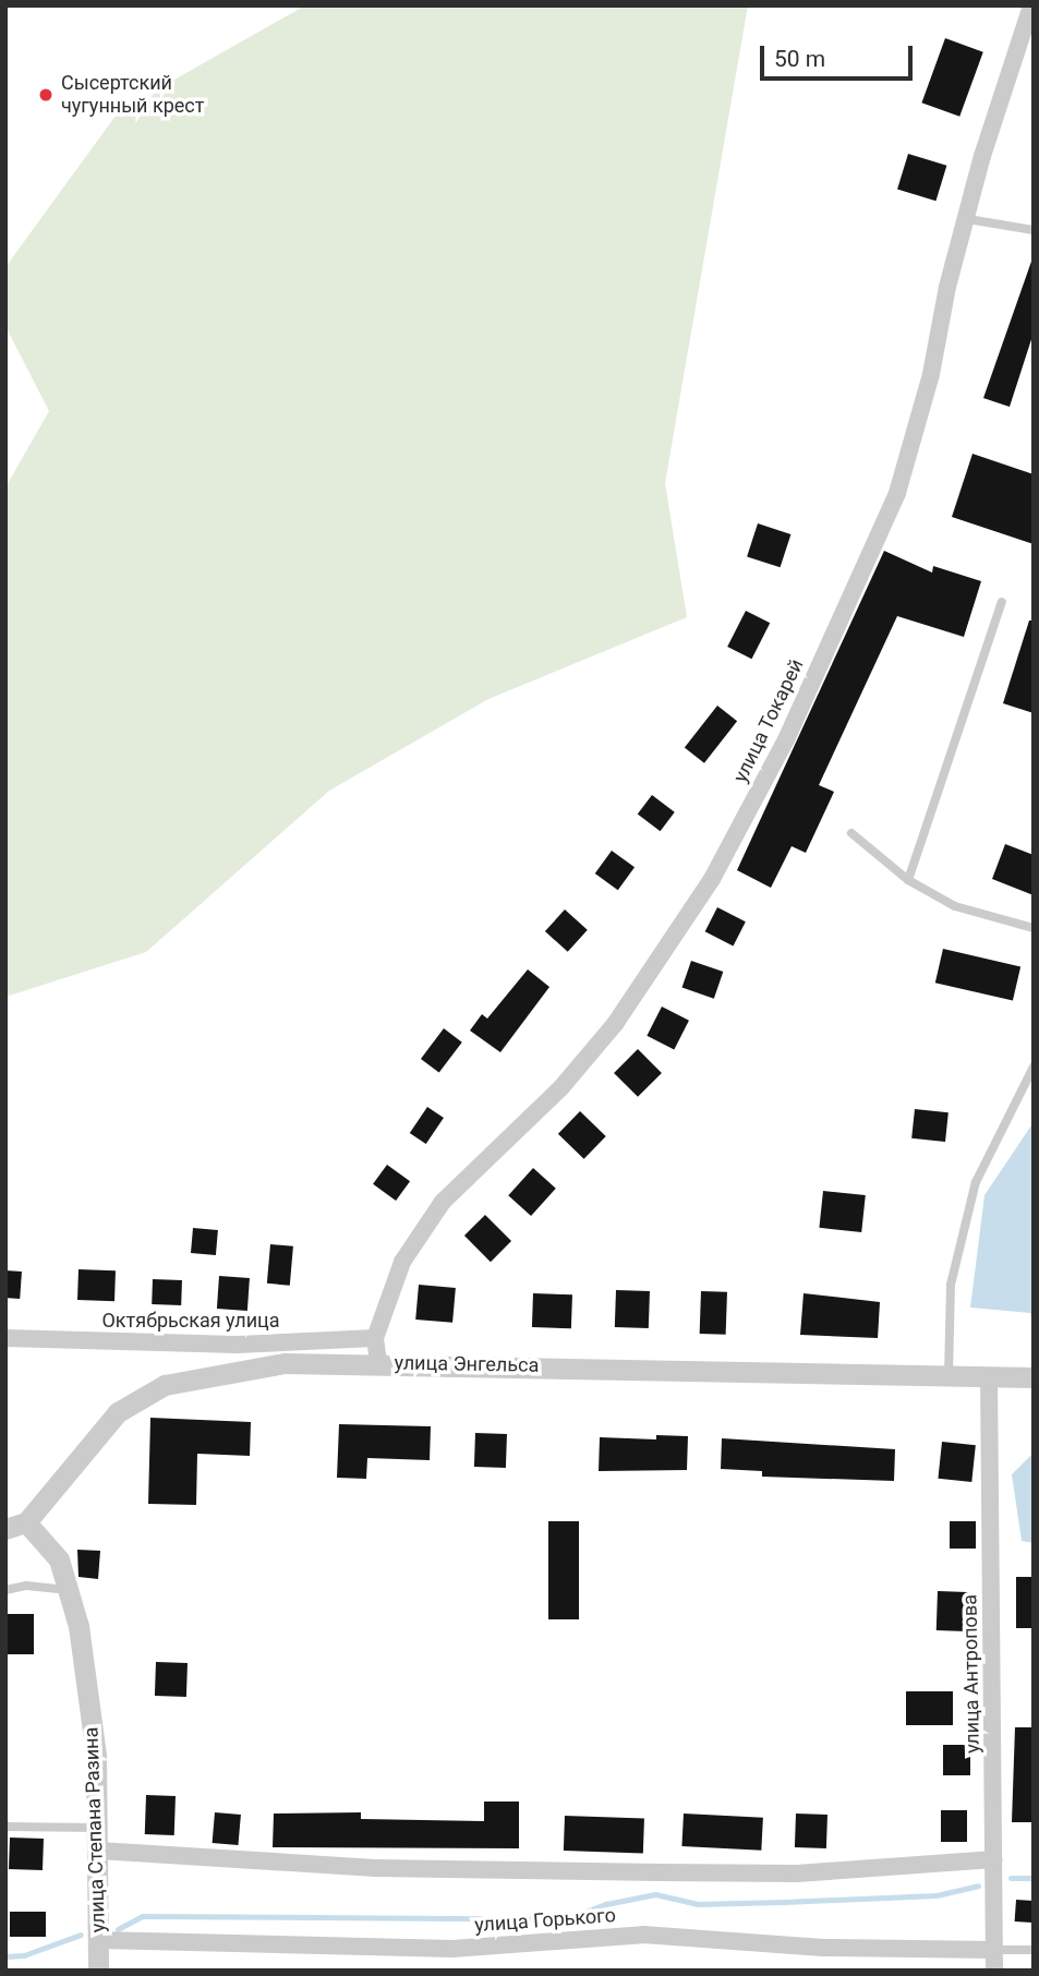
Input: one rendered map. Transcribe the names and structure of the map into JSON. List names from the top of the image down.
{
  "streets": {
    "street": [
      "улица Токарей",
      "Октябрьская улица",
      "улица Энгельса",
      "улица Антропова",
      "улица Степана Разина",
      "улица Горького"
    ]
  },
  "crossings": [
    ["улица Токарей", "Октябрьская улица"],
    ["улица Токарей", "улица Энгельса"],
    ["улица Энгельса", "улица Антропова"],
    ["улица Энгельса", "улица Степана Разина"],
    ["улица Антропова", "улица Горького"],
    ["улица Степана Разина", "улица Горького"]
  ],
  "places": ["Сысертский чугунный крест"],
  "scale_bar": "50 m"
}
